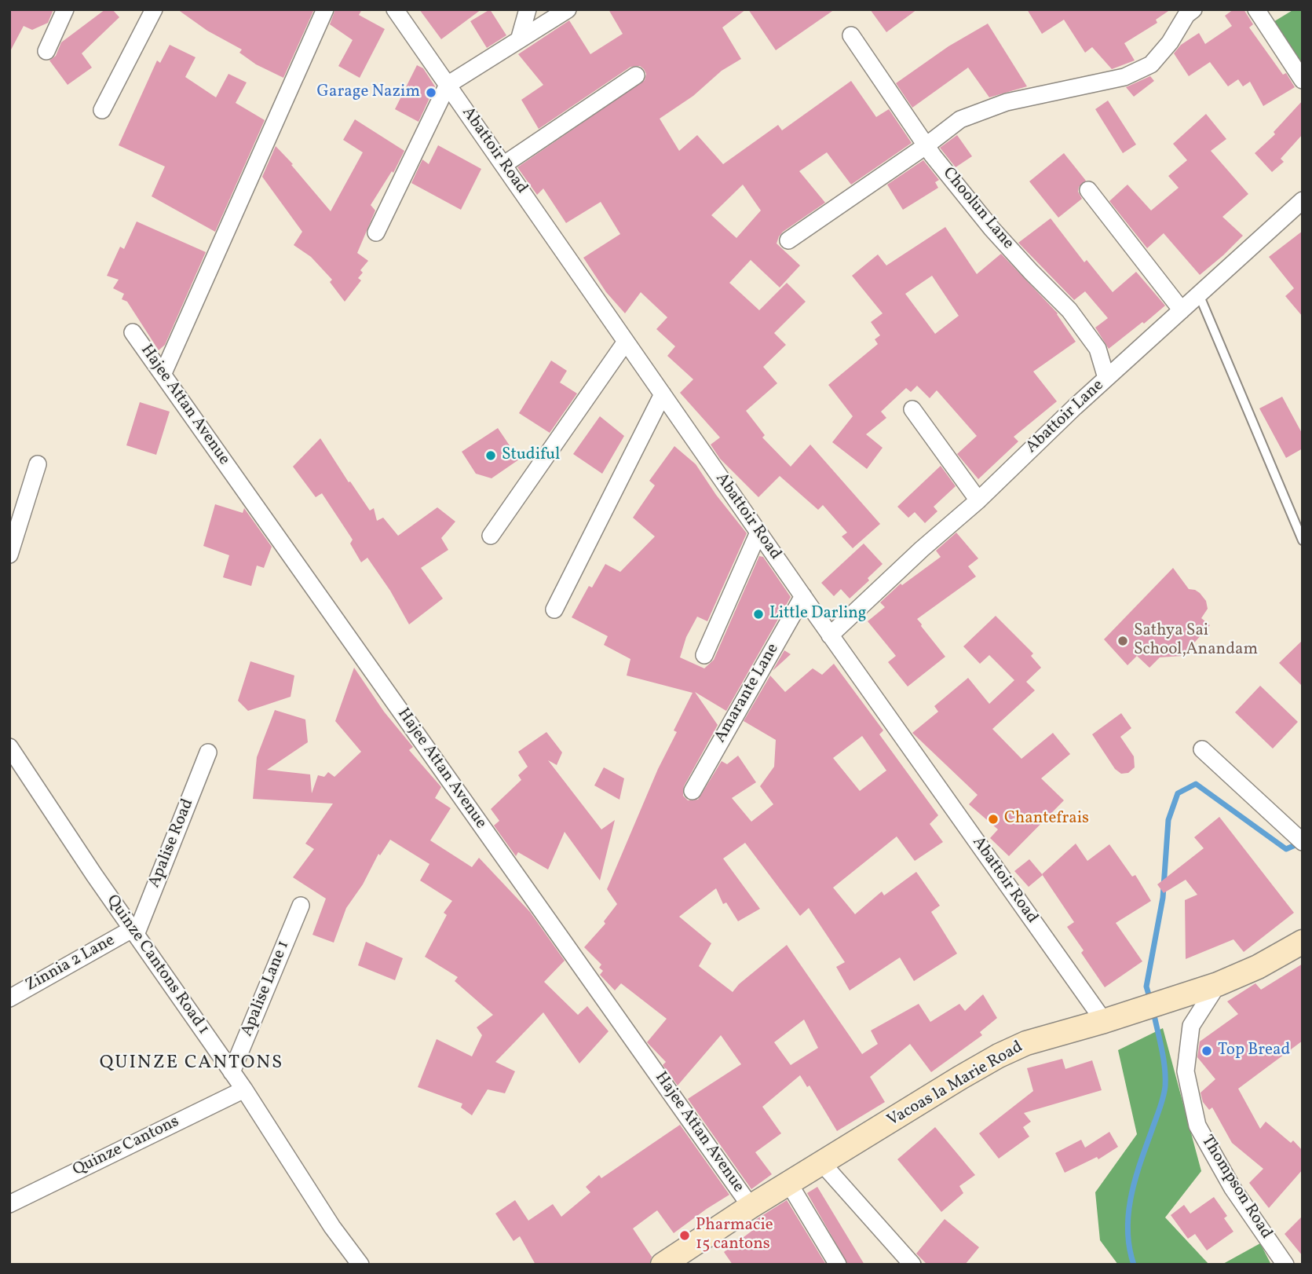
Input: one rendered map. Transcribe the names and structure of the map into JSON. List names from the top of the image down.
{
  "streets": {
    "main road": ["Vacoas la Marie Road"],
    "street": [
      "Abattoir Road",
      "Choolun Lane",
      "Hajee Attan Avenue",
      "Abattoir Lane",
      "Amarante Lane",
      "Apalise Road",
      "Zinnia 2 Lane",
      "Quinze Cantons Road 1",
      "Apalise Lane 1",
      "Quinze Cantons",
      "Thompson Road"
    ]
  },
  "crossings": [
    ["Abattoir Road", "Abattoir Lane"],
    ["Abattoir Road", "Amarante Lane"],
    ["Abattoir Road", "Vacoas la Marie Road"],
    ["Choolun Lane", "Abattoir Lane"],
    ["Hajee Attan Avenue", "Vacoas la Marie Road"],
    ["Apalise Road", "Zinnia 2 Lane"],
    ["Apalise Road", "Quinze Cantons Road 1"],
    ["Zinnia 2 Lane", "Quinze Cantons Road 1"],
    ["Quinze Cantons Road 1", "Apalise Lane 1"],
    ["Quinze Cantons Road 1", "Quinze Cantons"],
    ["Vacoas la Marie Road", "Thompson Road"]
  ],
  "districts": ["QUINZE CANTONS"],
  "places": [
    "Garage Nazim",
    "Studiful",
    "Little Darling",
    "Sathya Sai School,Anandam",
    "Chantefrais",
    "Top Bread",
    "Pharmacie 15 cantons"
  ]
}
